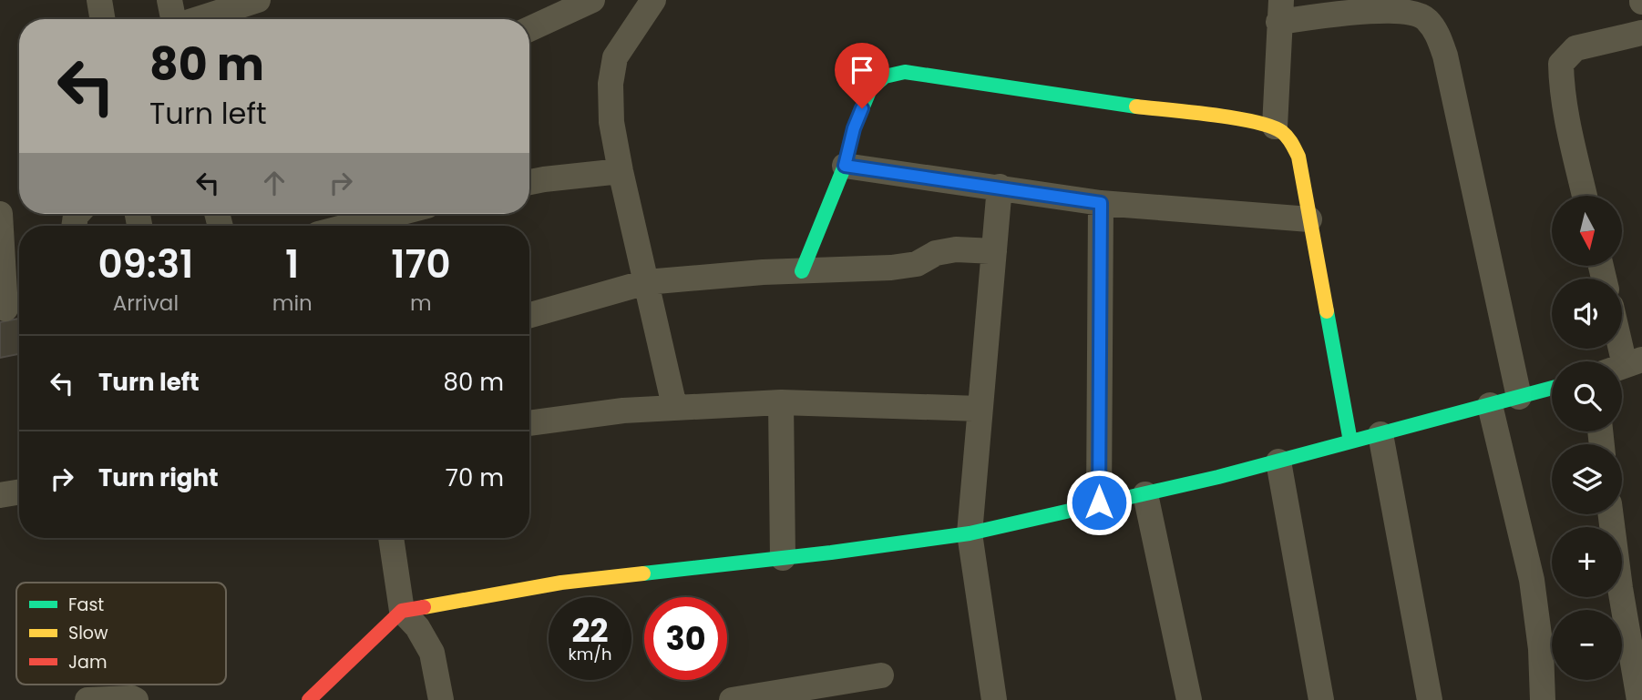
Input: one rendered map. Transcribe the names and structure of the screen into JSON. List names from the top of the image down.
{
  "legend": ["Fast", "Slow", "Jam"],
  "north": "bottom",
  "page": {
    "turn": ["80 m", "Turn left"],
    "map_buttons": ["+", "−"],
    "eta": [
      "09:31",
      "Arrival",
      "1",
      "min",
      "170",
      "m"
    ],
    "list": [
      {
        "name": "Turn left",
        "value": "80 m"
      },
      {
        "name": "Turn right",
        "value": "70 m"
      }
    ],
    "speed": "22 km/h",
    "limit": "30"
  }
}
